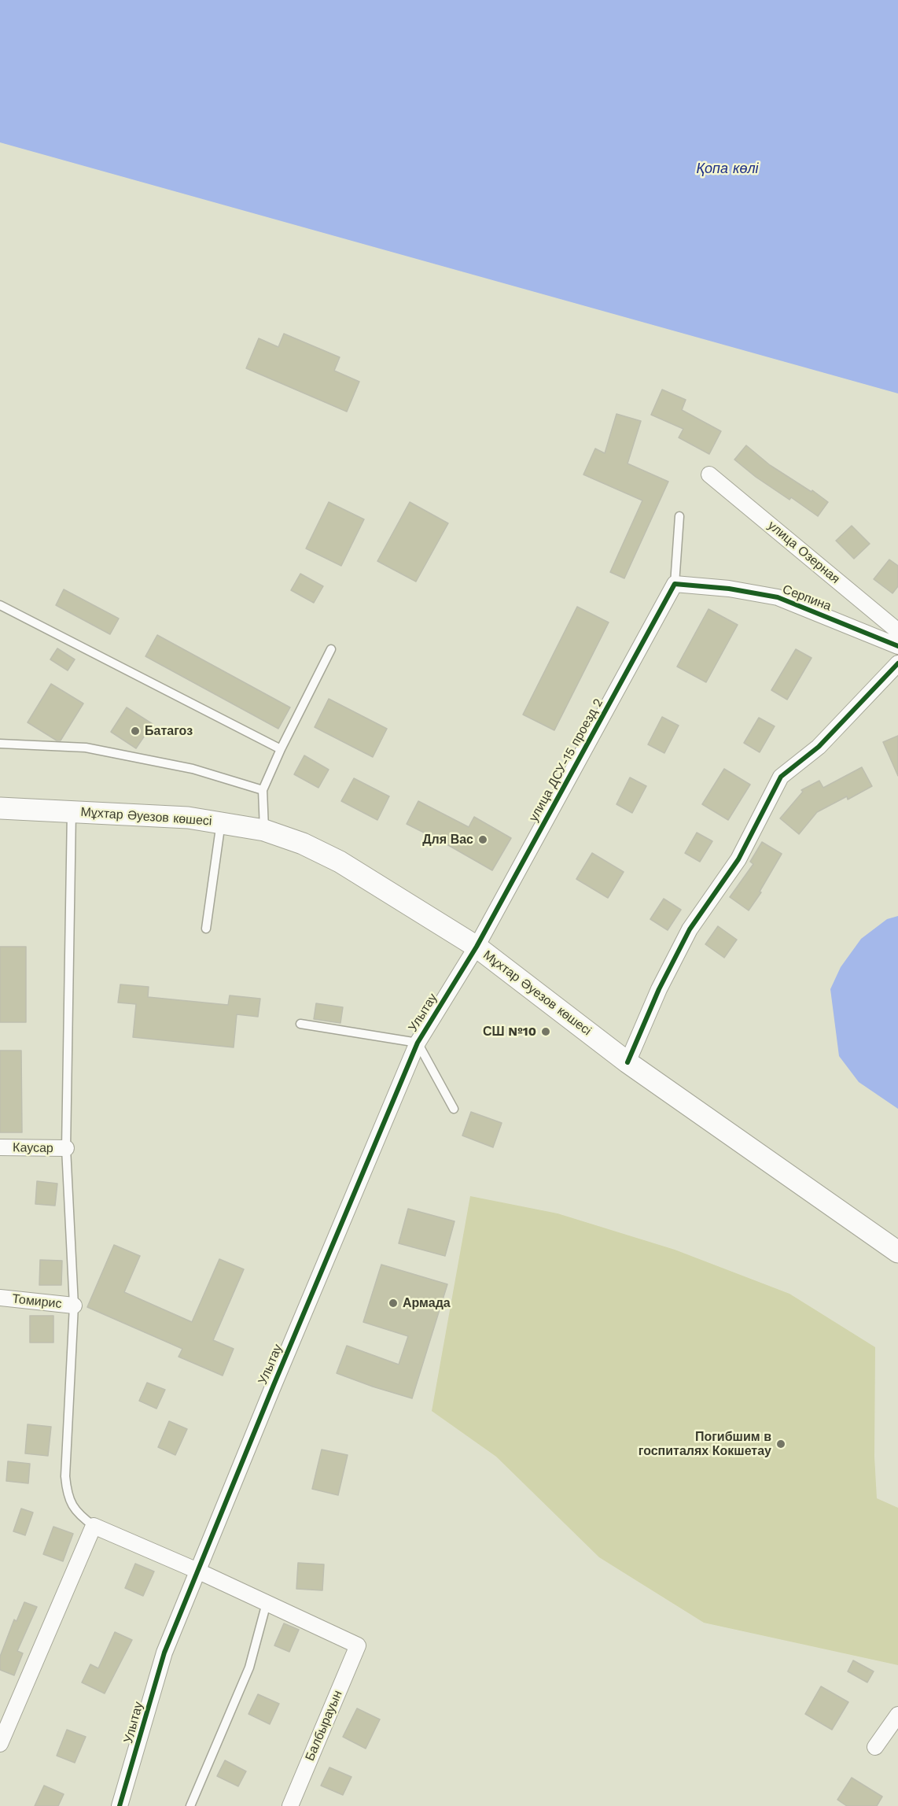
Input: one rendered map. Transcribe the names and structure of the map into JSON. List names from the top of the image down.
{
  "streets": {
    "main road": ["Мұхтар Әуезов көшесі"],
    "street": [
      "улица Озерная",
      "Серпина",
      "улица ДСУ-15 проезд 2",
      "Улытау",
      "Каусар",
      "Томирис",
      "Балбырауын"
    ]
  },
  "crossings": [
    ["Серпина", "улица ДСУ-15 проезд 2"],
    ["улица ДСУ-15 проезд 2", "Мұхтар Әуезов көшесі"],
    ["улица ДСУ-15 проезд 2", "Улытау"],
    ["Мұхтар Әуезов көшесі", "Улытау"]
  ],
  "water": ["Қопа көлі"],
  "places": [
    "Батагоз",
    "Для Вас",
    "СШ №10",
    "Армада",
    "Погибшим в госпиталях Кокшетау"
  ]
}
